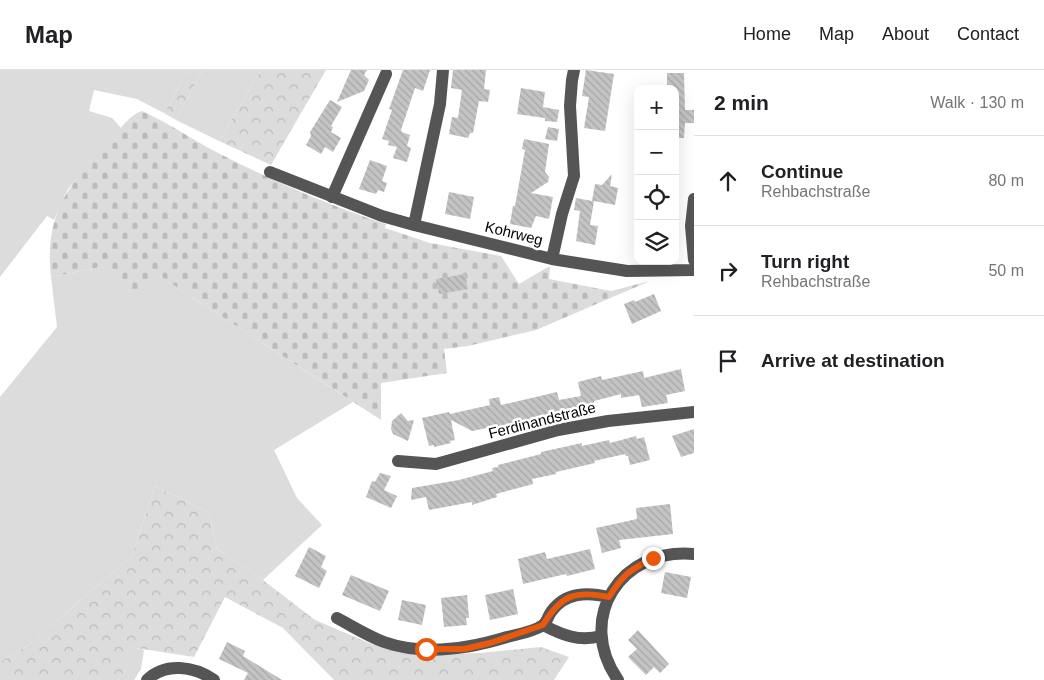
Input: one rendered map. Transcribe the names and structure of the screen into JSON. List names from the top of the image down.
{
  "streets": {
    "street": ["Kohrweg", "Ferdinandstraße"]
  },
  "page": {
    "header": "Map",
    "nav": [
      "Home",
      "Map",
      "About",
      "Contact"
    ],
    "heading": ["2 min", "Walk · 130 m"],
    "map_buttons": ["+", "−"],
    "list": [
      ["Continue", "Rehbachstraße", "80 m"],
      ["Turn right", "Rehbachstraße", "50 m"],
      "Arrive at destination"
    ]
  }
}
